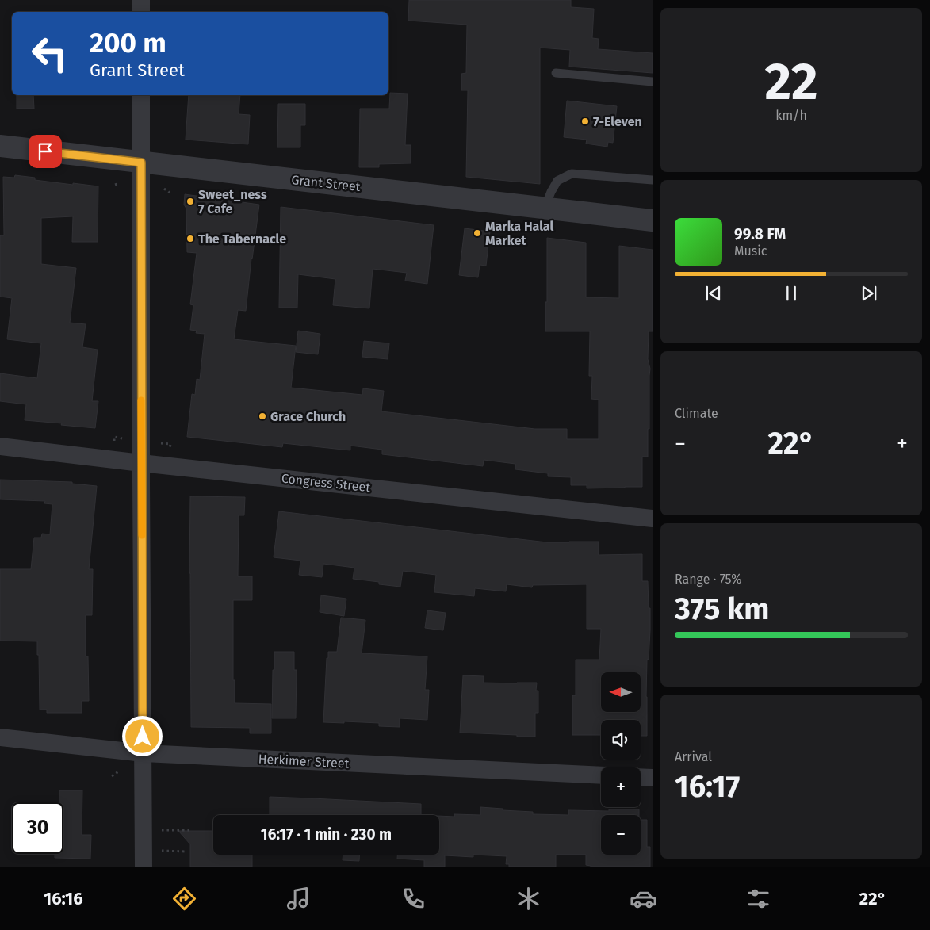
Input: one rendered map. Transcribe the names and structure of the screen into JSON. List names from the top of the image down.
{
  "streets": {
    "street": ["Grant Street", "Congress Street", "Herkimer Street"]
  },
  "places": [
    "7-Eleven",
    "Sweet_ness 7 Cafe",
    "Marka Halal Market",
    "The Tabernacle",
    "Grace Church"
  ],
  "north": "left",
  "page": {
    "tile": [
      ["22", "km/h"],
      "Climate",
      ["Range · 75%", "375 km"],
      ["Arrival", "16:17"]
    ],
    "turn": ["200 m", "Grant Street"],
    "song": ["99.8 FM", "Music"],
    "heat": ["−", "22°", "+"],
    "map_buttons": ["+", "−"],
    "limit": "30",
    "trip": "16:17 · 1 min · 230 m",
    "tabs": ["16:16", "22°"]
  }
}
